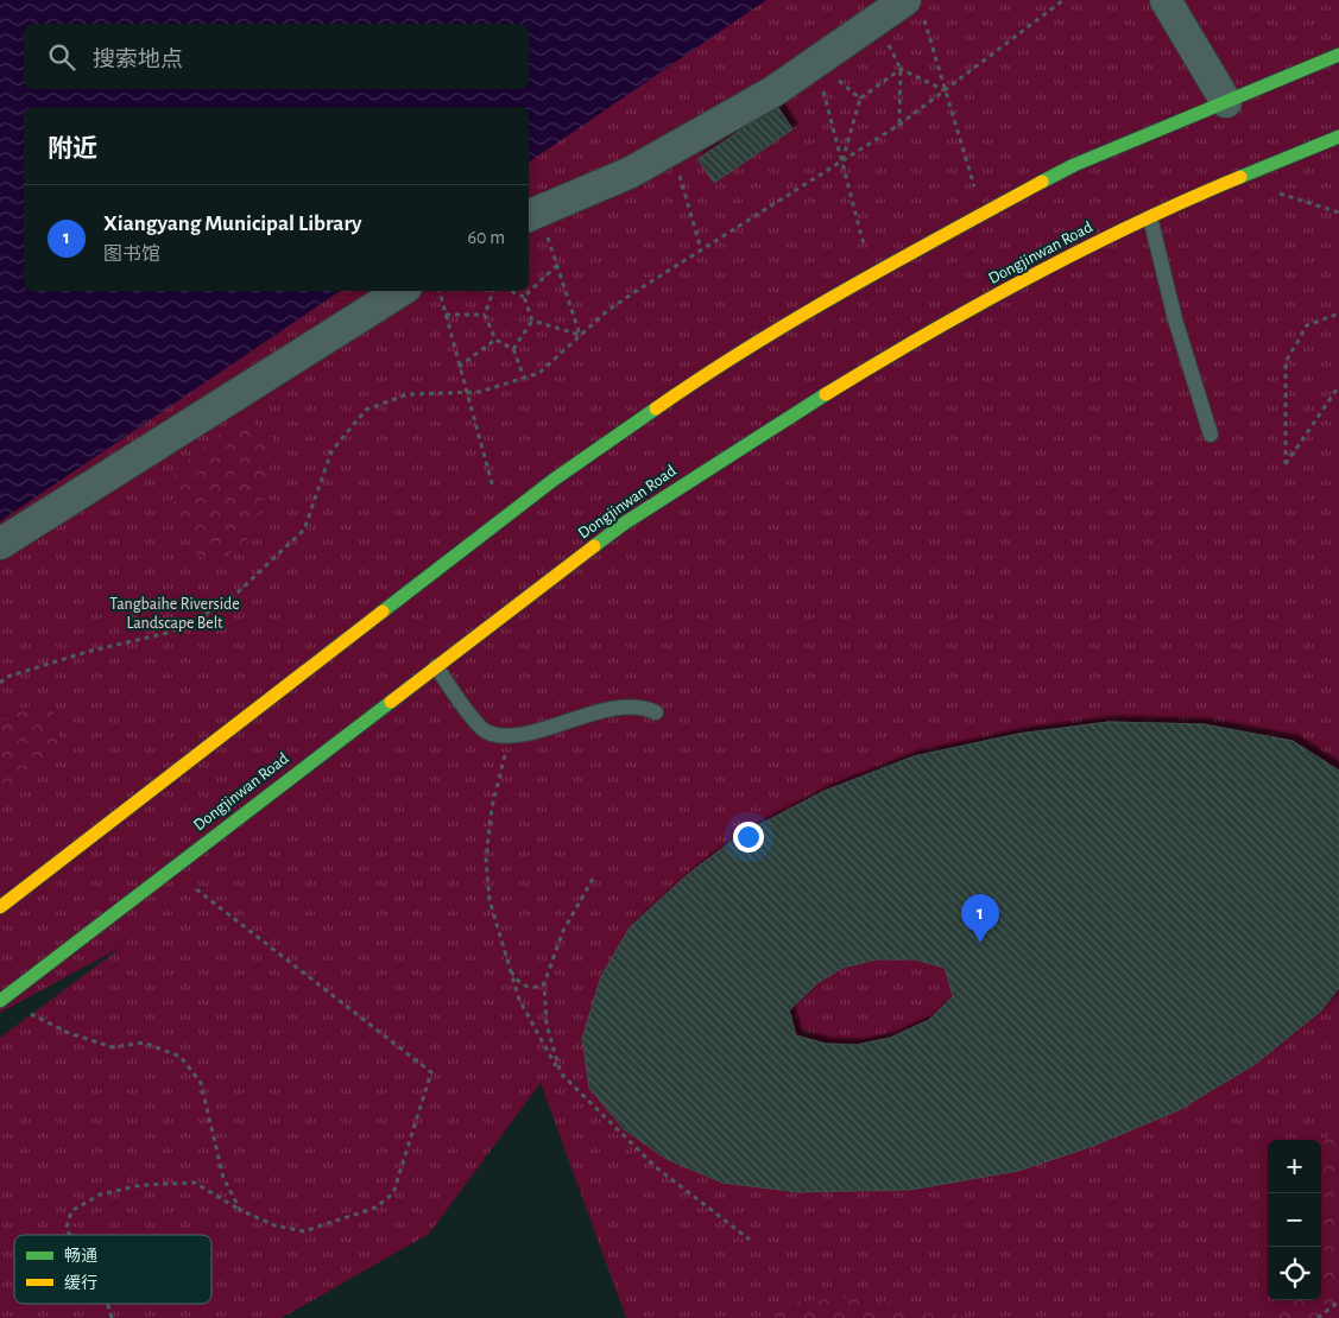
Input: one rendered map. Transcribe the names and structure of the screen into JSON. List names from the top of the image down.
{
  "streets": {
    "main road": ["Dongjinwan Road"]
  },
  "parks": ["Tangbaihe Riverside Landscape Belt"],
  "legend": ["畅通", "缓行"],
  "page": {
    "search": "搜索地点",
    "heading": "附近",
    "list": [
      {
        "mark": "1",
        "name": "Xiangyang Municipal Library",
        "note": "图书馆",
        "value": "60 m"
      }
    ],
    "pins": "1",
    "map_buttons": ["+", "−"]
  }
}
